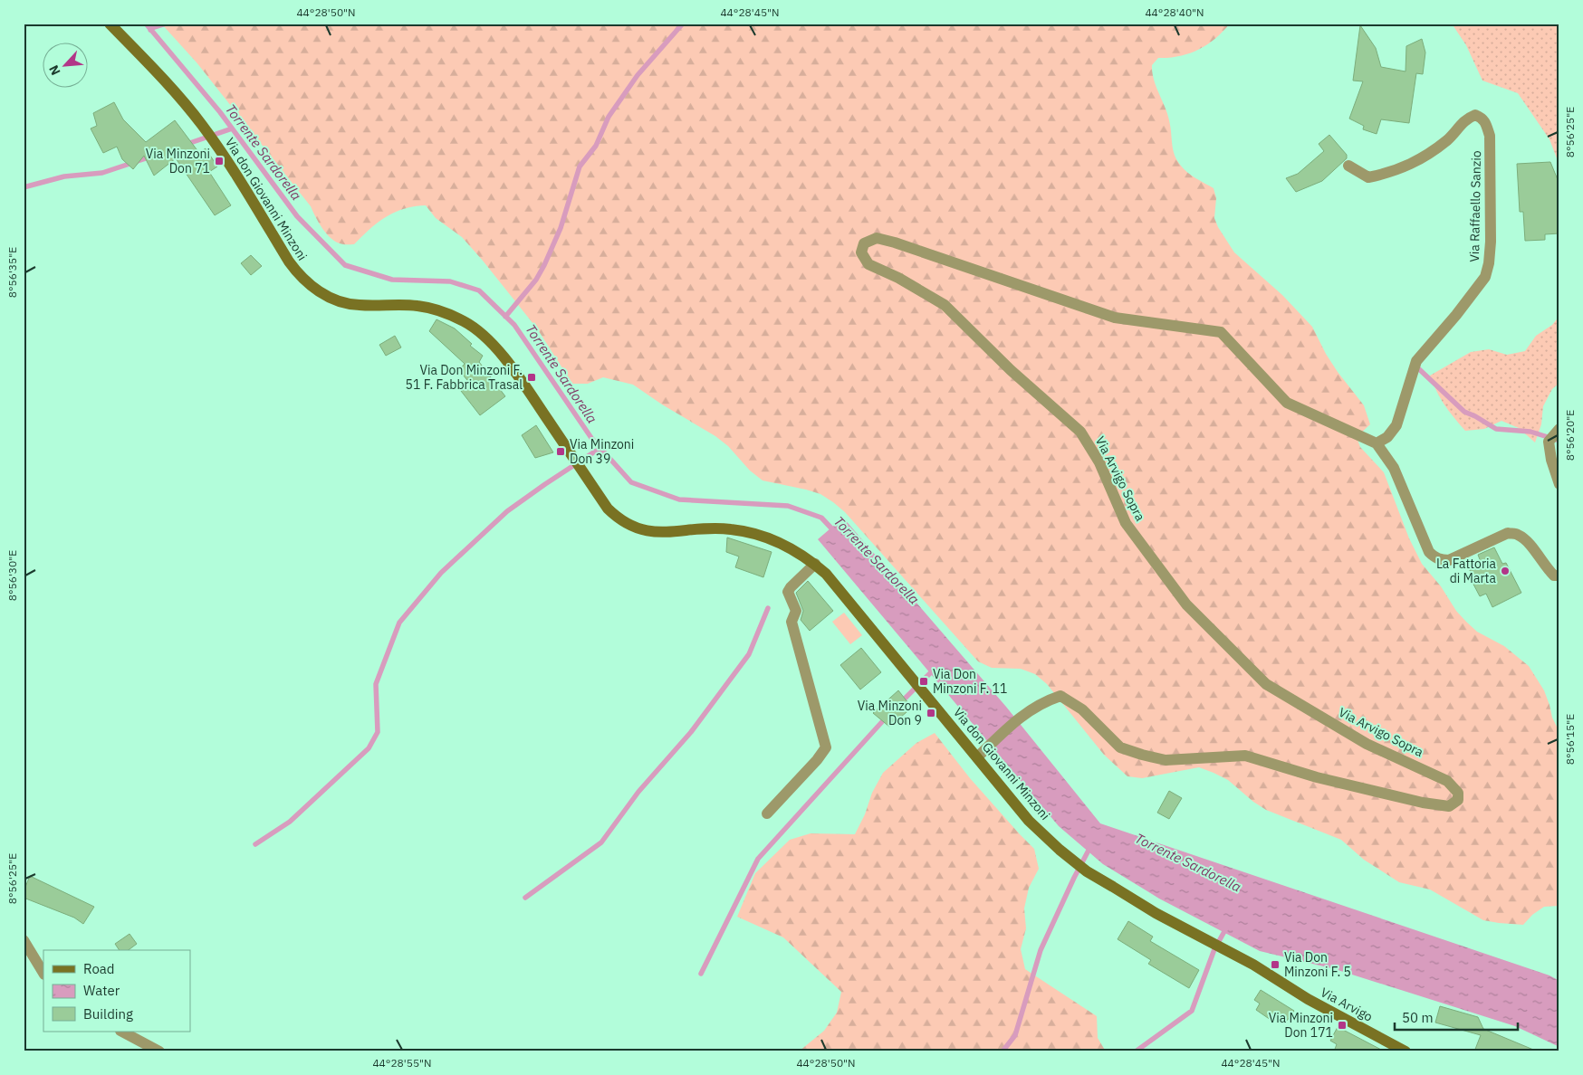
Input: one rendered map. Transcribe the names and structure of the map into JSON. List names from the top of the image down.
{
  "streets": {
    "main road": ["Via don Giovanni Minzoni", "Via Arvigo"],
    "street": ["Via Raffaello Sanzio", "Via Arvigo Sopra"]
  },
  "crossings": [
    ["Via don Giovanni Minzoni", "Via Arvigo Sopra"],
    ["Via don Giovanni Minzoni", "Via Arvigo"],
    ["Via Raffaello Sanzio", "Via Arvigo Sopra"]
  ],
  "water": ["Torrente Sardorella"],
  "places": {
    "transit": [
      "Via Minzoni Don 71",
      "Via Don Minzoni F. 51 F. Fabbrica Trasal",
      "Via Minzoni Don 39",
      "Via Don Minzoni F. 11",
      "Via Minzoni Don 9",
      "Via Don Minzoni F. 5",
      "Via Minzoni Don 171"
    ],
    "other": ["La Fattoria di Marta"]
  },
  "legend": ["Road", "Water", "Building"],
  "scale_bar": "50 m",
  "north": "bottom left",
  "coordinates": [
    "44°28'50\"N",
    "44°28'45\"N",
    "44°28'40\"N",
    "8°56'25\"E",
    "8°56'35\"E",
    "8°56'20\"E",
    "8°56'30\"E",
    "8°56'15\"E",
    "44°28'55\"N"
  ]
}
